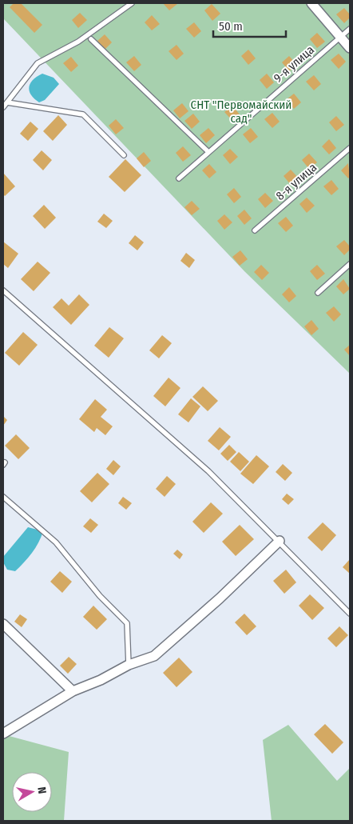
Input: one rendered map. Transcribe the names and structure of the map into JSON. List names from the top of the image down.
{
  "streets": {
    "lane": ["9-я улица", "8-я улица"]
  },
  "parks": ["СНТ \"Первомайский сад\""],
  "scale_bar": "50 m",
  "north": "right"
}
